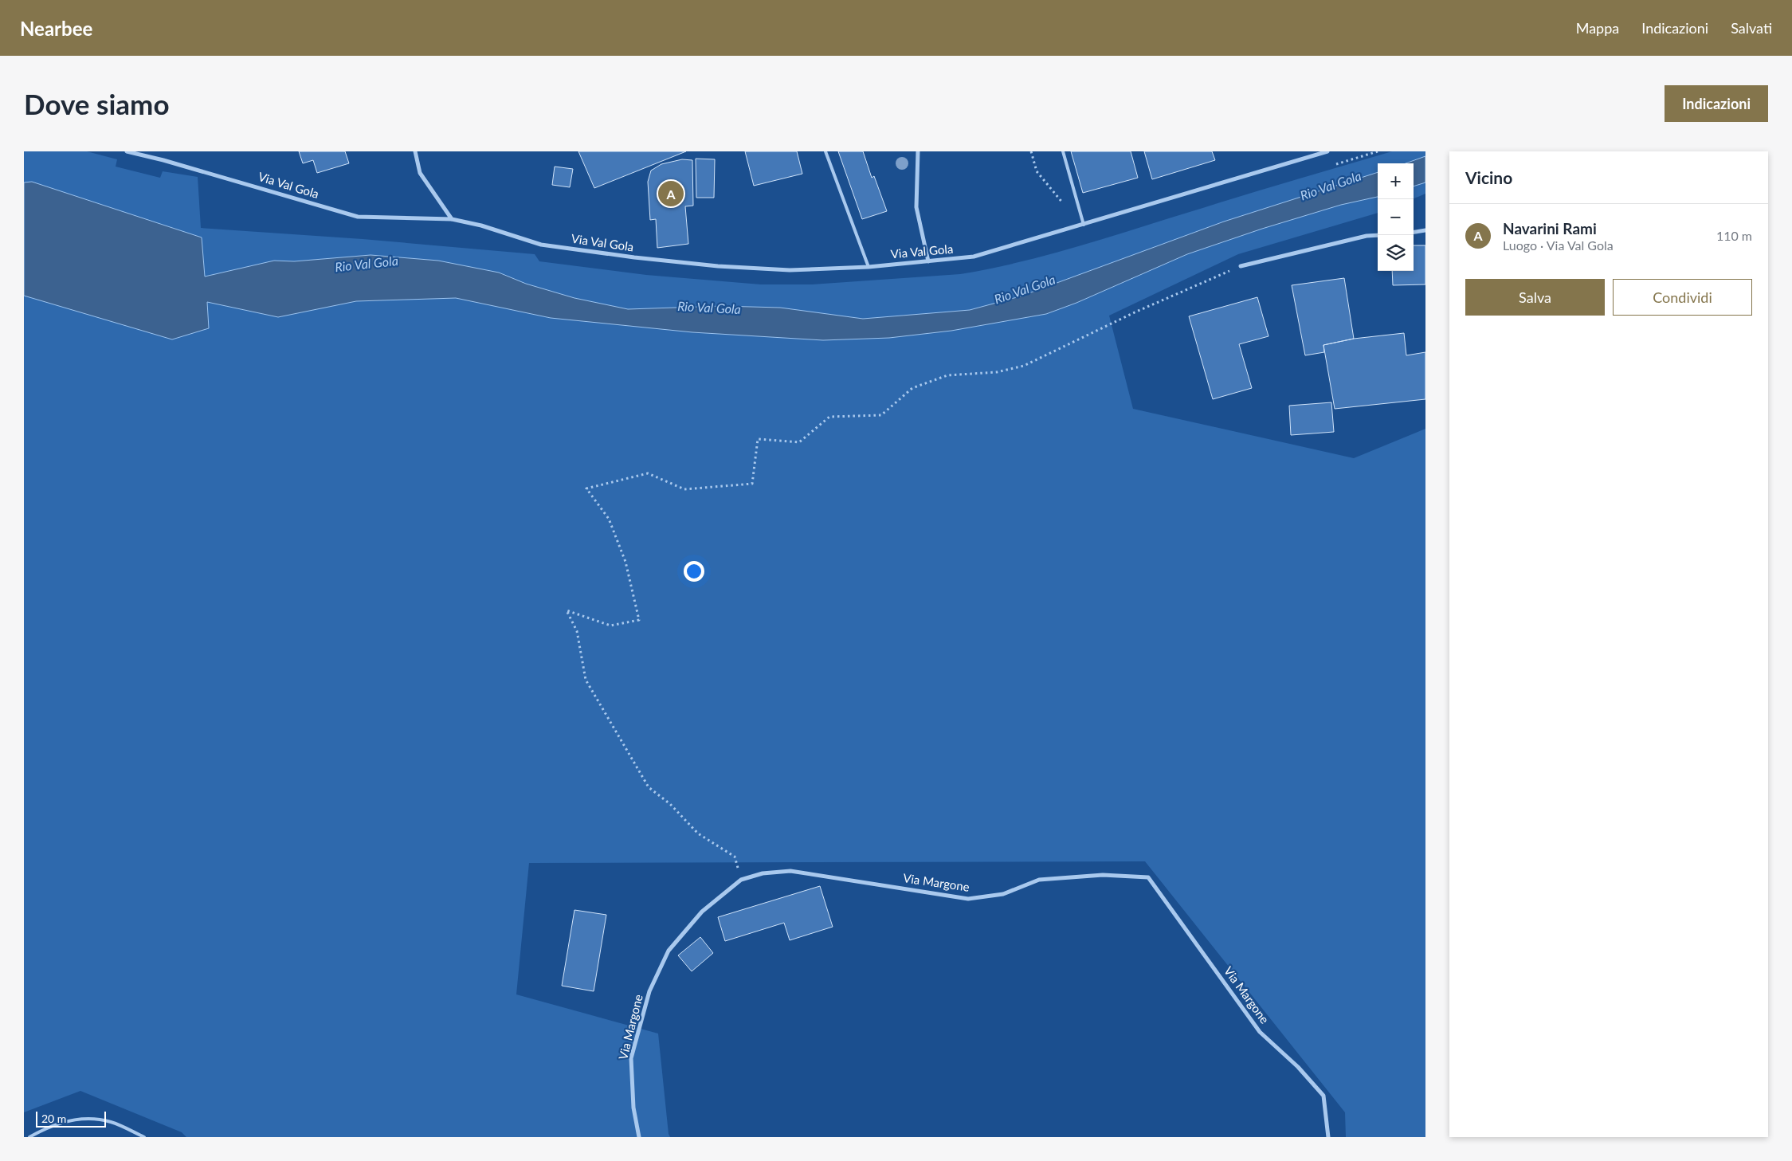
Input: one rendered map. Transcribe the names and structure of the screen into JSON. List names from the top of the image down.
{
  "streets": {
    "street": ["Via Val Gola", "Via Margone"]
  },
  "water": ["Rio Val Gola"],
  "scale_bar": "20 m",
  "page": {
    "header": "Nearbee",
    "nav": ["Mappa", "Indicazioni", "Salvati"],
    "buttons": [
      "Indicazioni",
      ["Salva", "Condividi"]
    ],
    "title": "Dove siamo",
    "heading": "Vicino",
    "map_buttons": ["+", "−"],
    "pins": "A",
    "list": [
      {
        "mark": "A",
        "name": "Navarini Rami",
        "note": "Luogo · Via Val Gola",
        "value": "110 m"
      }
    ],
    "scale": "20 m"
  }
}
